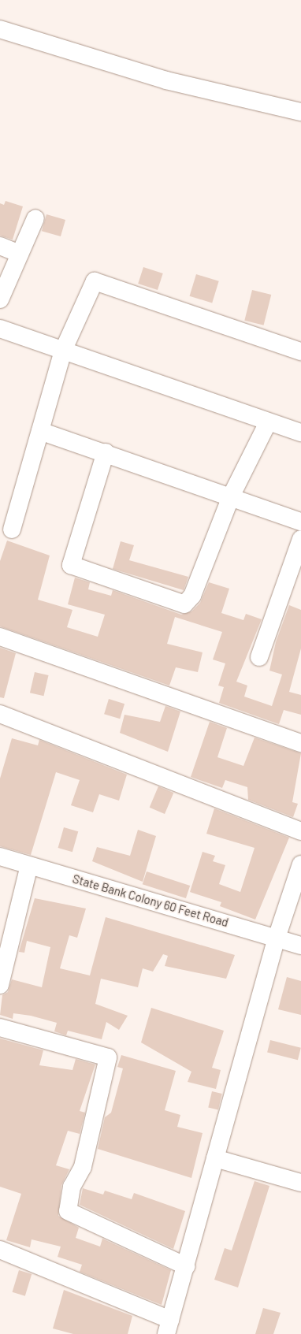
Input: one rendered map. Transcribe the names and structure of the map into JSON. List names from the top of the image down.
{
  "streets": {
    "street": ["State Bank Colony 60 Feet Road"]
  }
}
